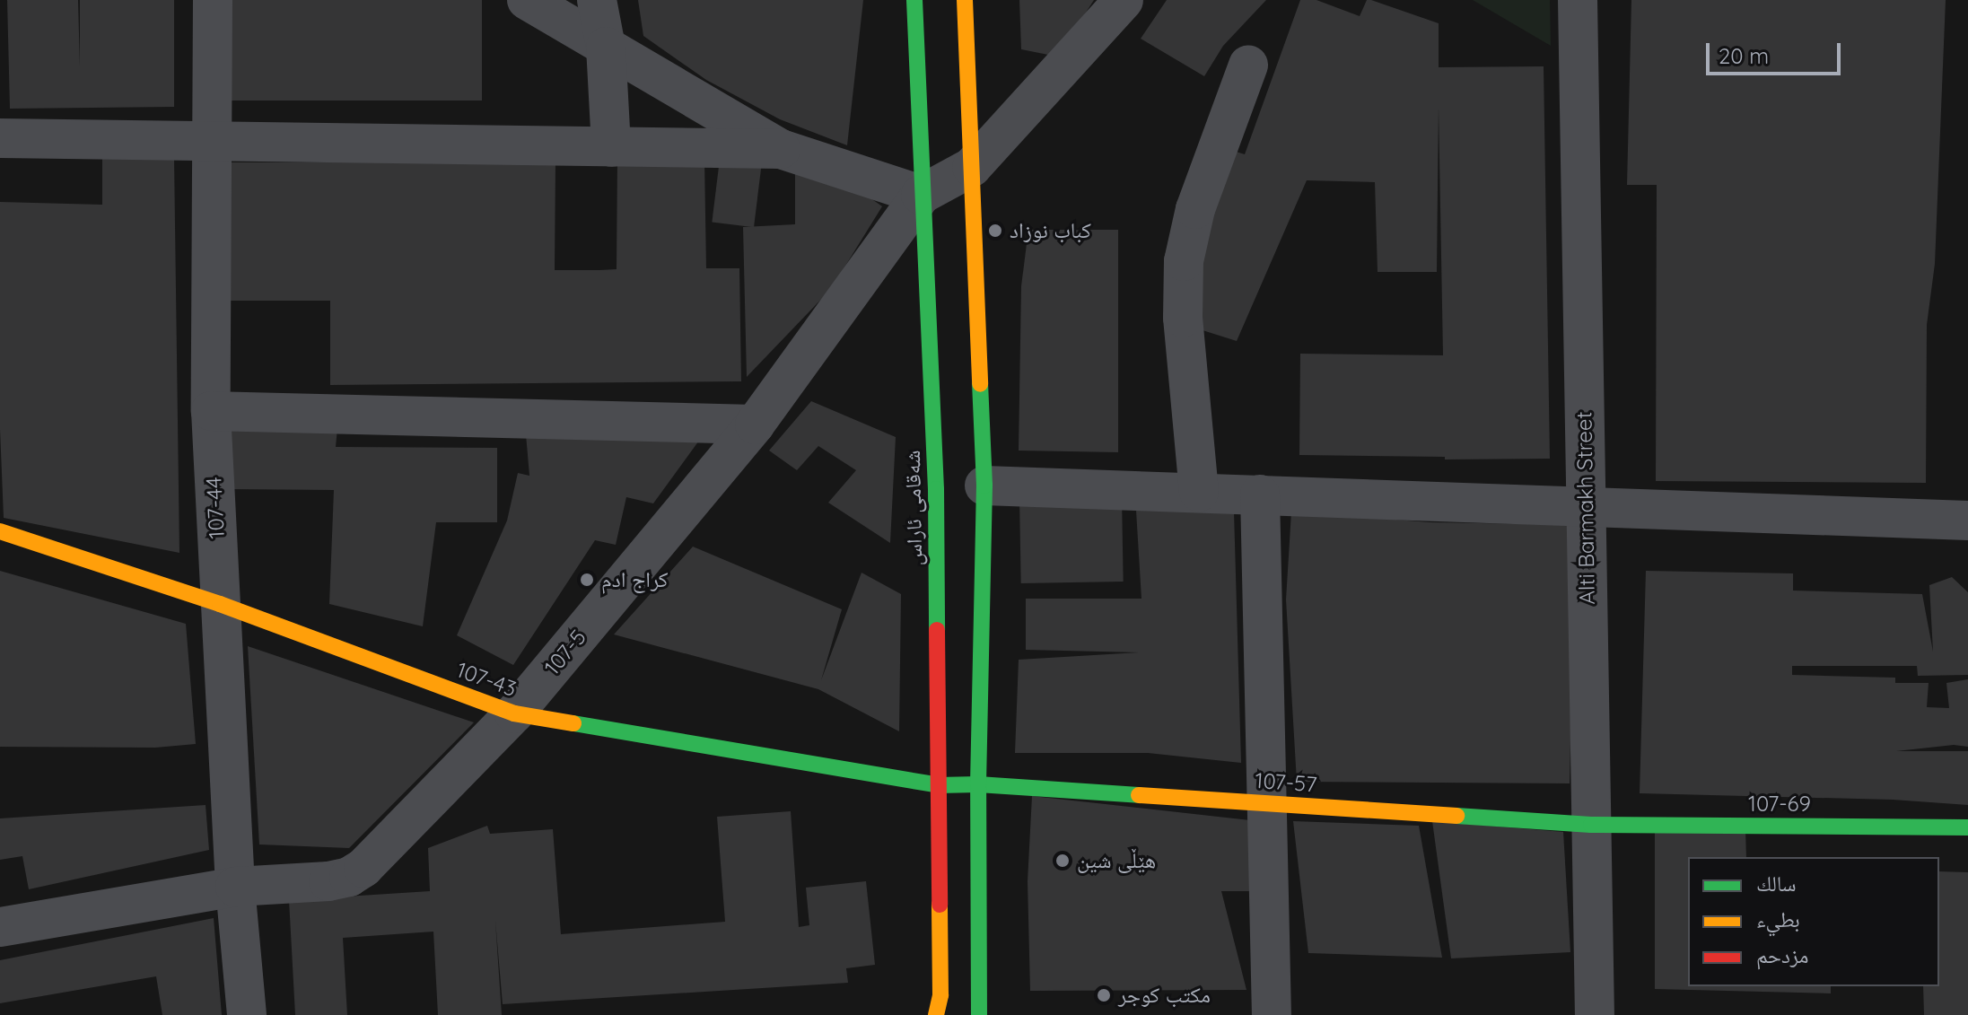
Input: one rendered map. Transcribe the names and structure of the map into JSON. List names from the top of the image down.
{
  "streets": {
    "main road": [
      "شەقامی ئاراس",
      "107-43",
      "107-57",
      "107-69"
    ],
    "street": ["107-44", "Alti Barmakh Street", "107-5"]
  },
  "crossings": [
    ["107-44", "107-5"],
    ["107-44", "107-43"],
    ["شەقامی ئاراس", "107-5"],
    ["شەقامی ئاراس", "107-43"],
    ["Alti Barmakh Street", "107-57"],
    ["Alti Barmakh Street", "107-69"],
    ["107-5", "107-43"],
    ["107-43", "107-57"],
    ["107-57", "107-69"]
  ],
  "places": [
    "كباب نوزاد",
    "كراج ادم",
    "هێڵی شین",
    "مكتب كوجر"
  ],
  "legend": ["سالك", "بطيء", "مزدحم"],
  "scale_bar": "20 m"
}
